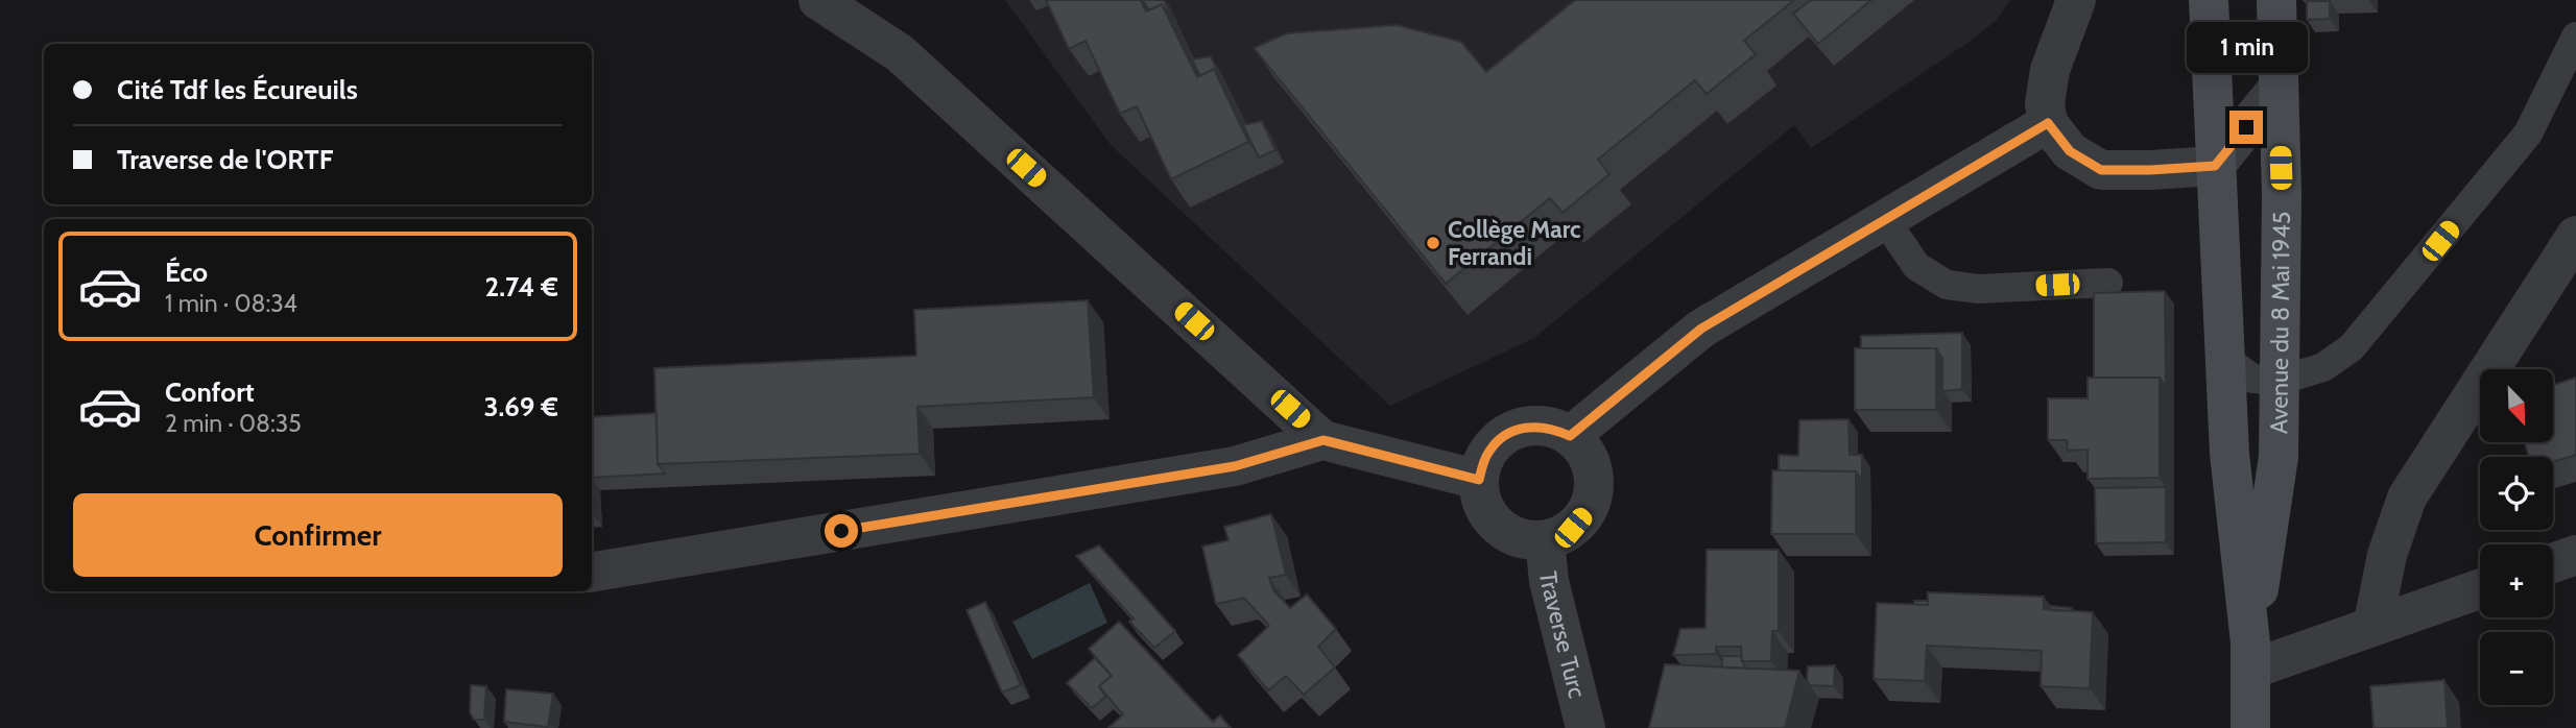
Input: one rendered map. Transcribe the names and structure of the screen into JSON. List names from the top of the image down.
{
  "streets": {
    "main road": ["Avenue du 8 Mai 1945"],
    "street": ["Traverse Turc"]
  },
  "places": ["Collège Marc Ferrandi"],
  "north": "bottom right",
  "page": {
    "bubble": "1 min",
    "banner": ["Cité Tdf les Écureuils", "Traverse de l'ORTF"],
    "list": [
      {
        "name": "Éco",
        "note": "1 min · 08:34",
        "value": "2.74 €"
      },
      {
        "name": "Confort",
        "note": "2 min · 08:35",
        "value": "3.69 €"
      }
    ],
    "map_buttons": ["+", "−"],
    "buttons": "Confirmer"
  }
}
